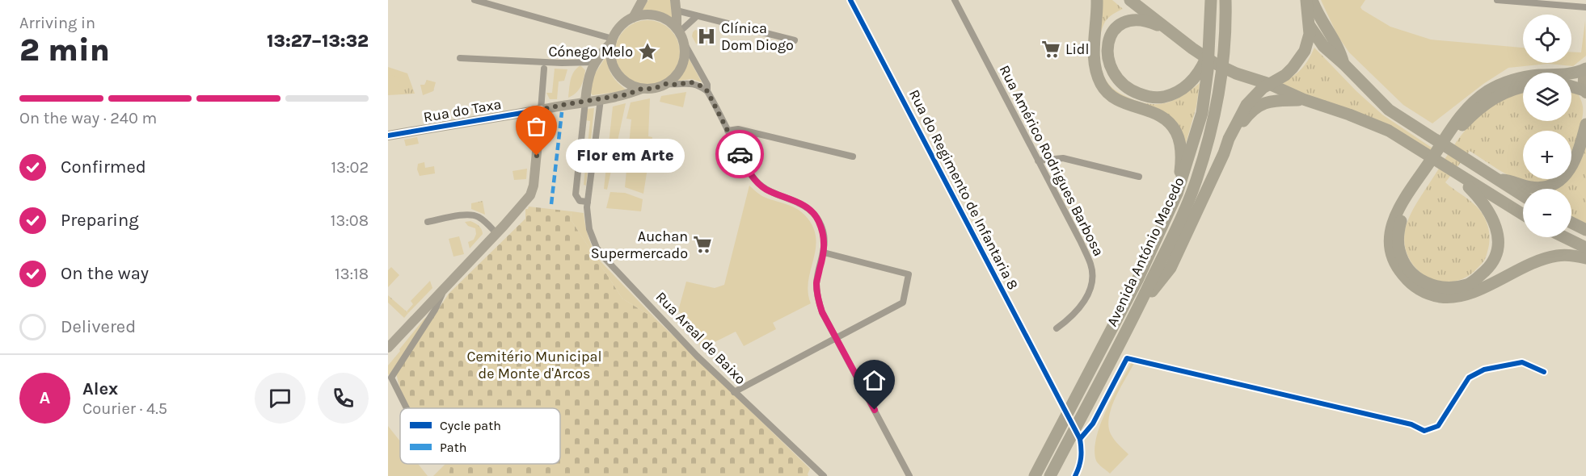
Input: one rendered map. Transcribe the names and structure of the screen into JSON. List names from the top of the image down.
{
  "streets": {
    "highway": ["Avenida António Macedo"],
    "street": [
      "Rua do Taxa",
      "Rua Américo Rodrigues Barbosa",
      "Rua do Regimento de Infantaria 8",
      "Rua Areal de Baixo"
    ]
  },
  "crossings": [
    ["Rua do Taxa", "Rua Areal de Baixo"]
  ],
  "parks": ["Cemitério Municipal de Monte d'Arcos"],
  "places": {
    "hospital": ["Clínica Dom Diogo"],
    "supermarket": ["Lidl", "Auchan Supermercado"],
    "place": ["Cónego Melo"],
    "other": ["Flor em Arte"]
  },
  "legend": ["Cycle path", "Path"],
  "page": {
    "heading": ["2 min", "Arriving in", "13:27–13:32"],
    "panel": ["Alex", "Courier · 4.5"],
    "map_buttons": ["+", "−"],
    "bar": "On the way · 240 m",
    "bubble": "Flor em Arte",
    "list": [
      ["Confirmed", "13:02"],
      ["Preparing", "13:08"],
      ["On the way", "13:18"],
      "Delivered"
    ],
    "round": "A"
  }
}
